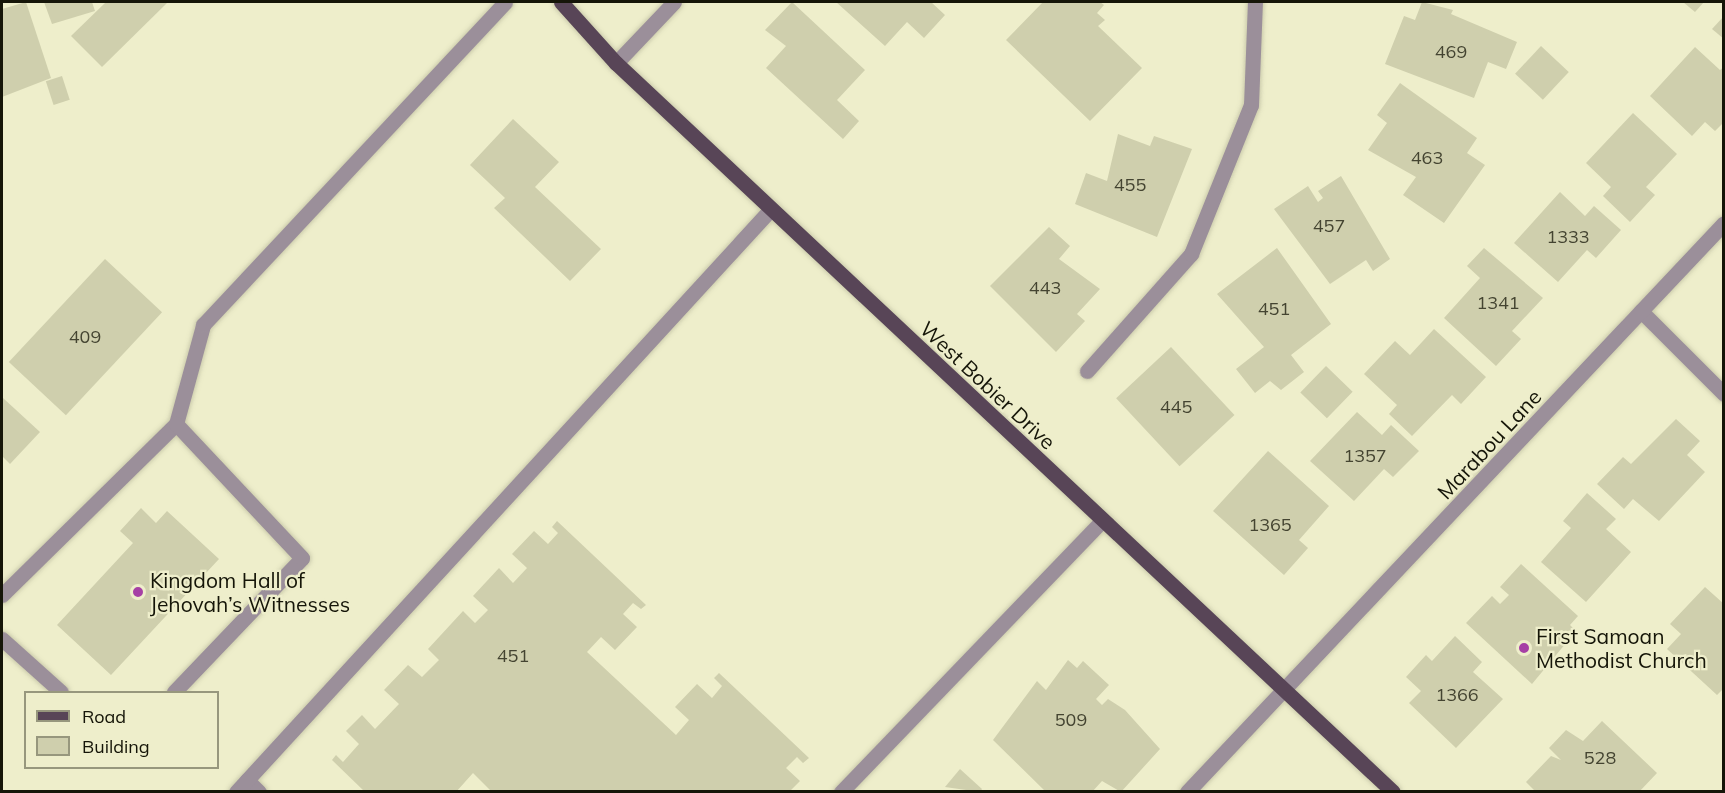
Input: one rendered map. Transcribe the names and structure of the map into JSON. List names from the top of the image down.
{
  "streets": {
    "main road": ["West Bobier Drive"],
    "street": ["Marabou Lane"]
  },
  "crossings": [
    ["West Bobier Drive", "Marabou Lane"]
  ],
  "places": ["Kingdom Hall of Jehovah’s Witnesses", "First Samoan Methodist Church"],
  "house_numbers": [
    "469",
    "463",
    "455",
    "457",
    "1333",
    "443",
    "1341",
    "451",
    "409",
    "445",
    "1357",
    "1365",
    "451",
    "1366",
    "509",
    "528"
  ],
  "legend": ["Road", "Building"]
}
